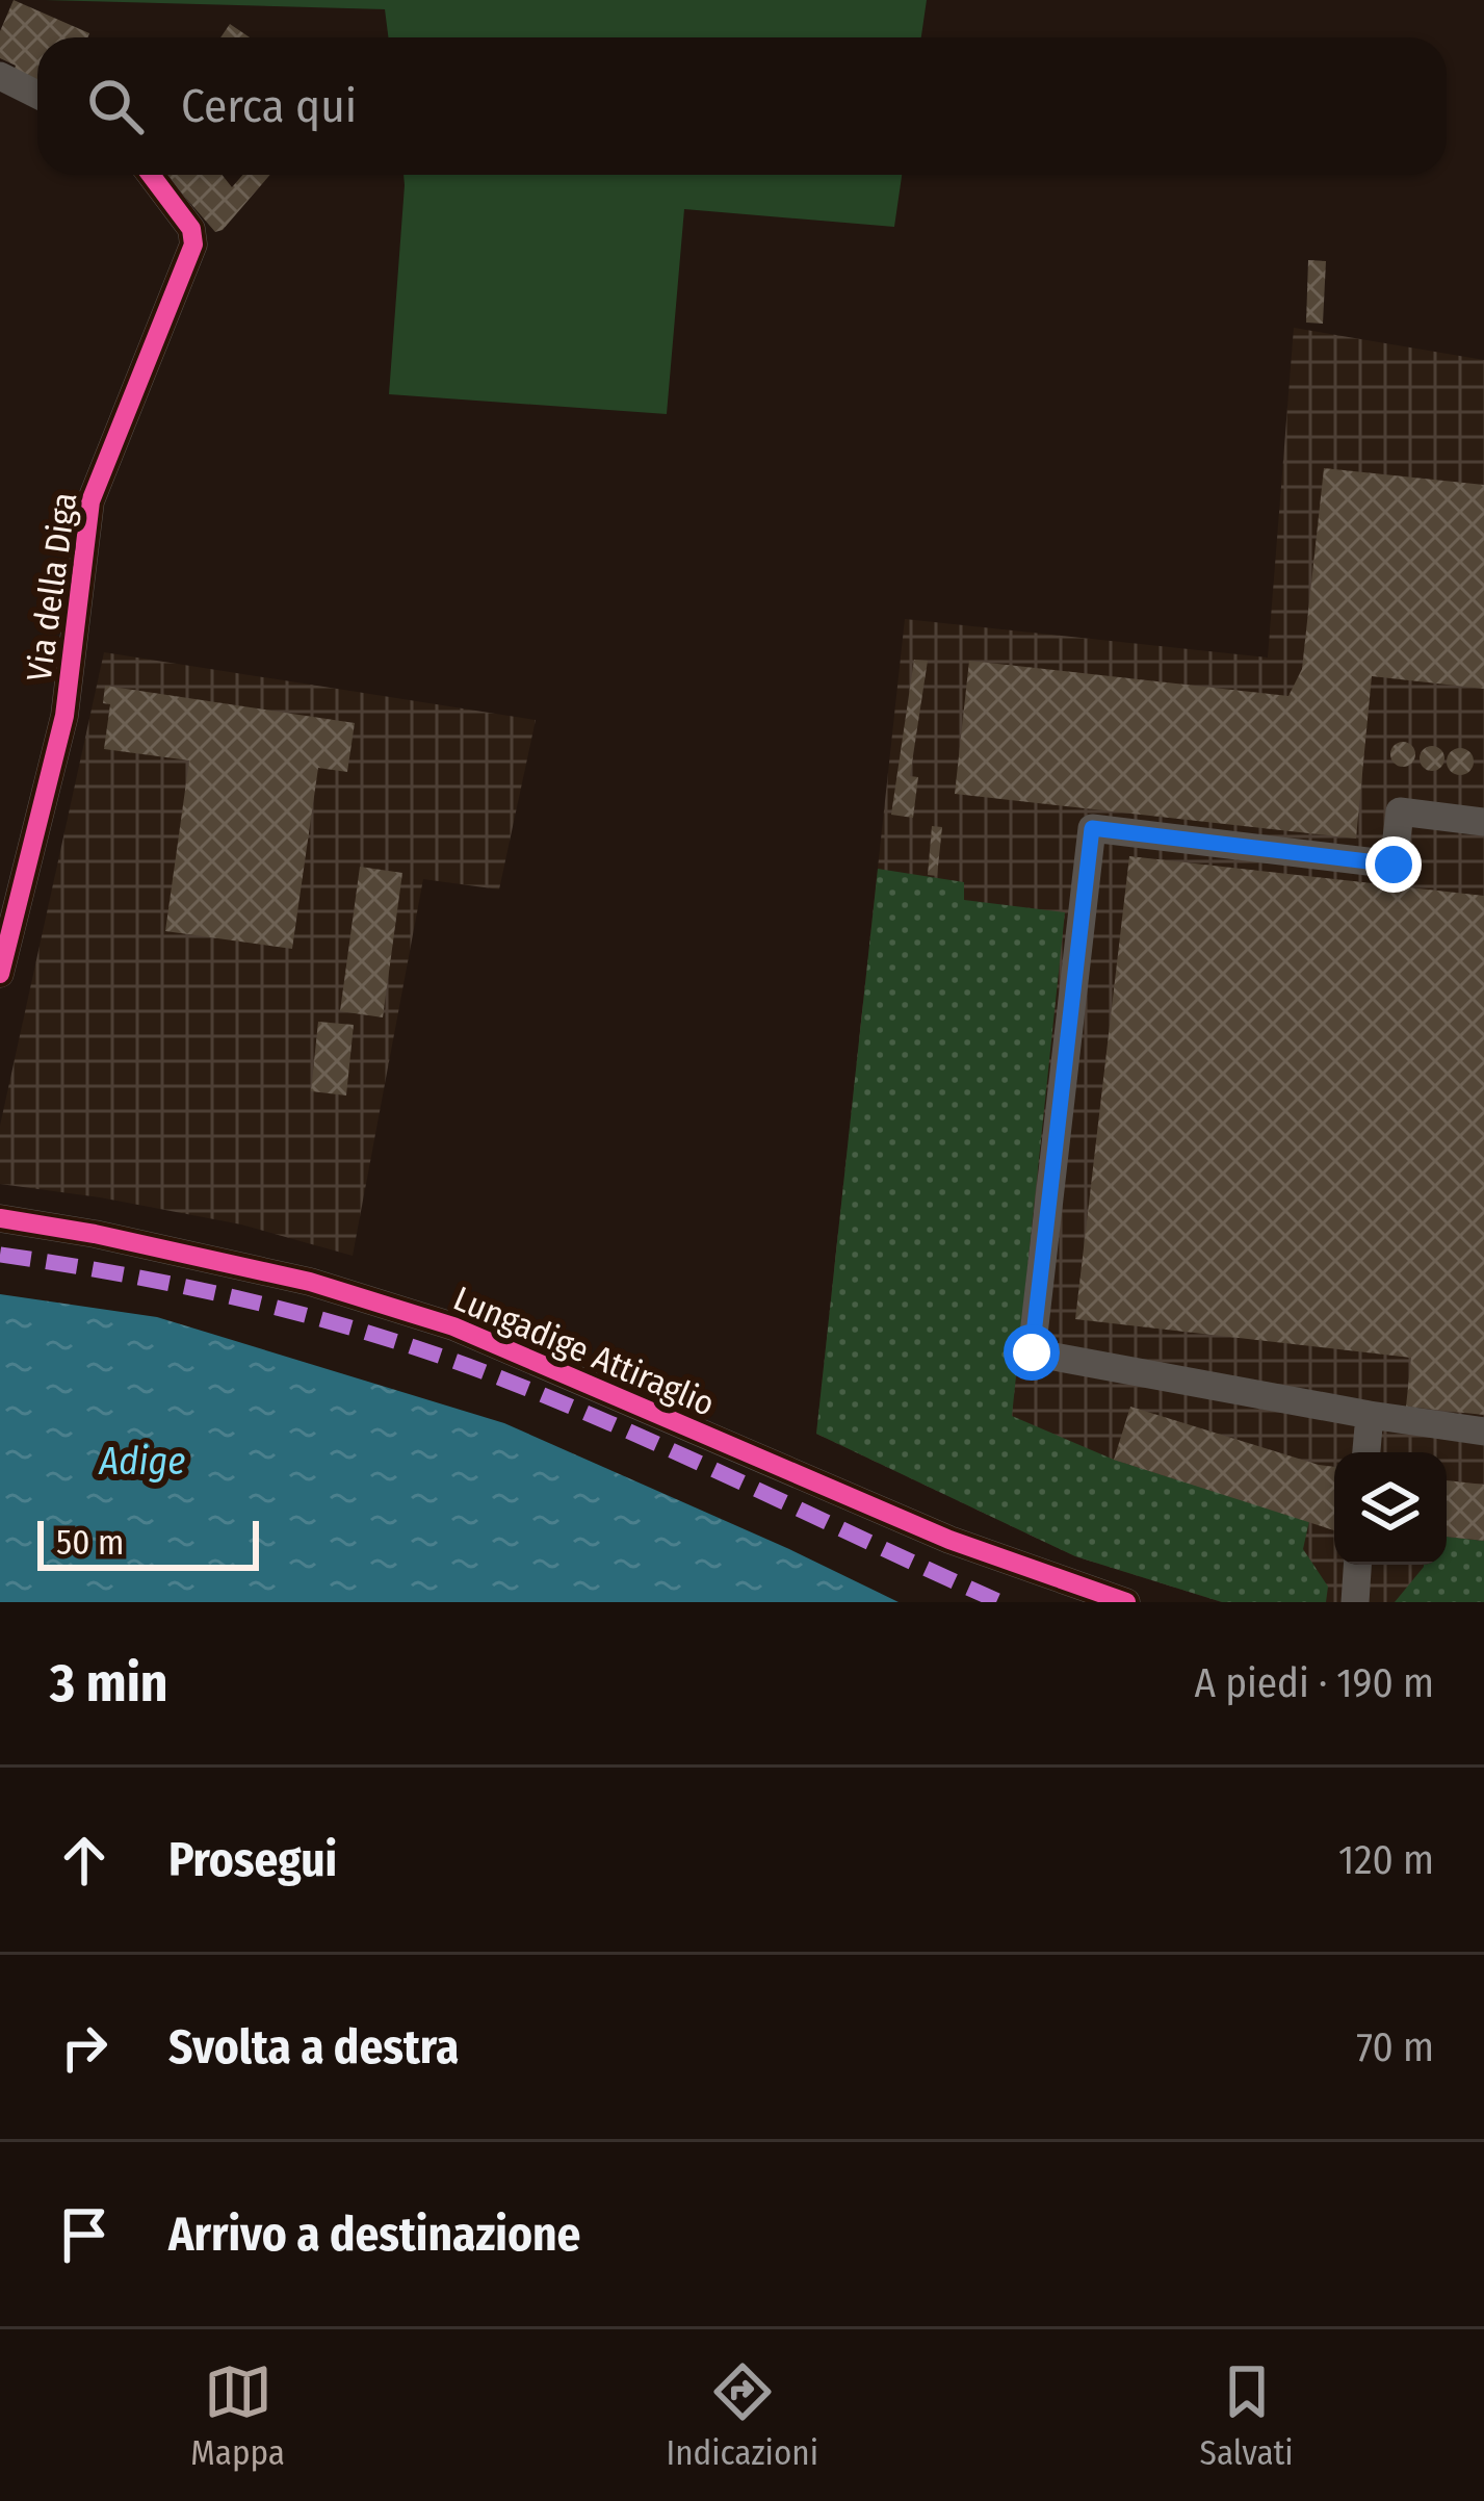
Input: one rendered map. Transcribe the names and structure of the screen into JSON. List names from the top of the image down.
{
  "streets": {
    "street": ["Via della Diga", "Lungadige Attiraglio"]
  },
  "water": ["Adige"],
  "scale_bar": "50 m",
  "page": {
    "search": "Cerca qui",
    "scale": "50 m",
    "heading": ["3 min", "A piedi · 190 m"],
    "list": [
      ["Prosegui", "120 m"],
      ["Svolta a destra", "70 m"],
      "Arrivo a destinazione"
    ],
    "nav": ["Mappa", "Indicazioni", "Salvati"]
  }
}
